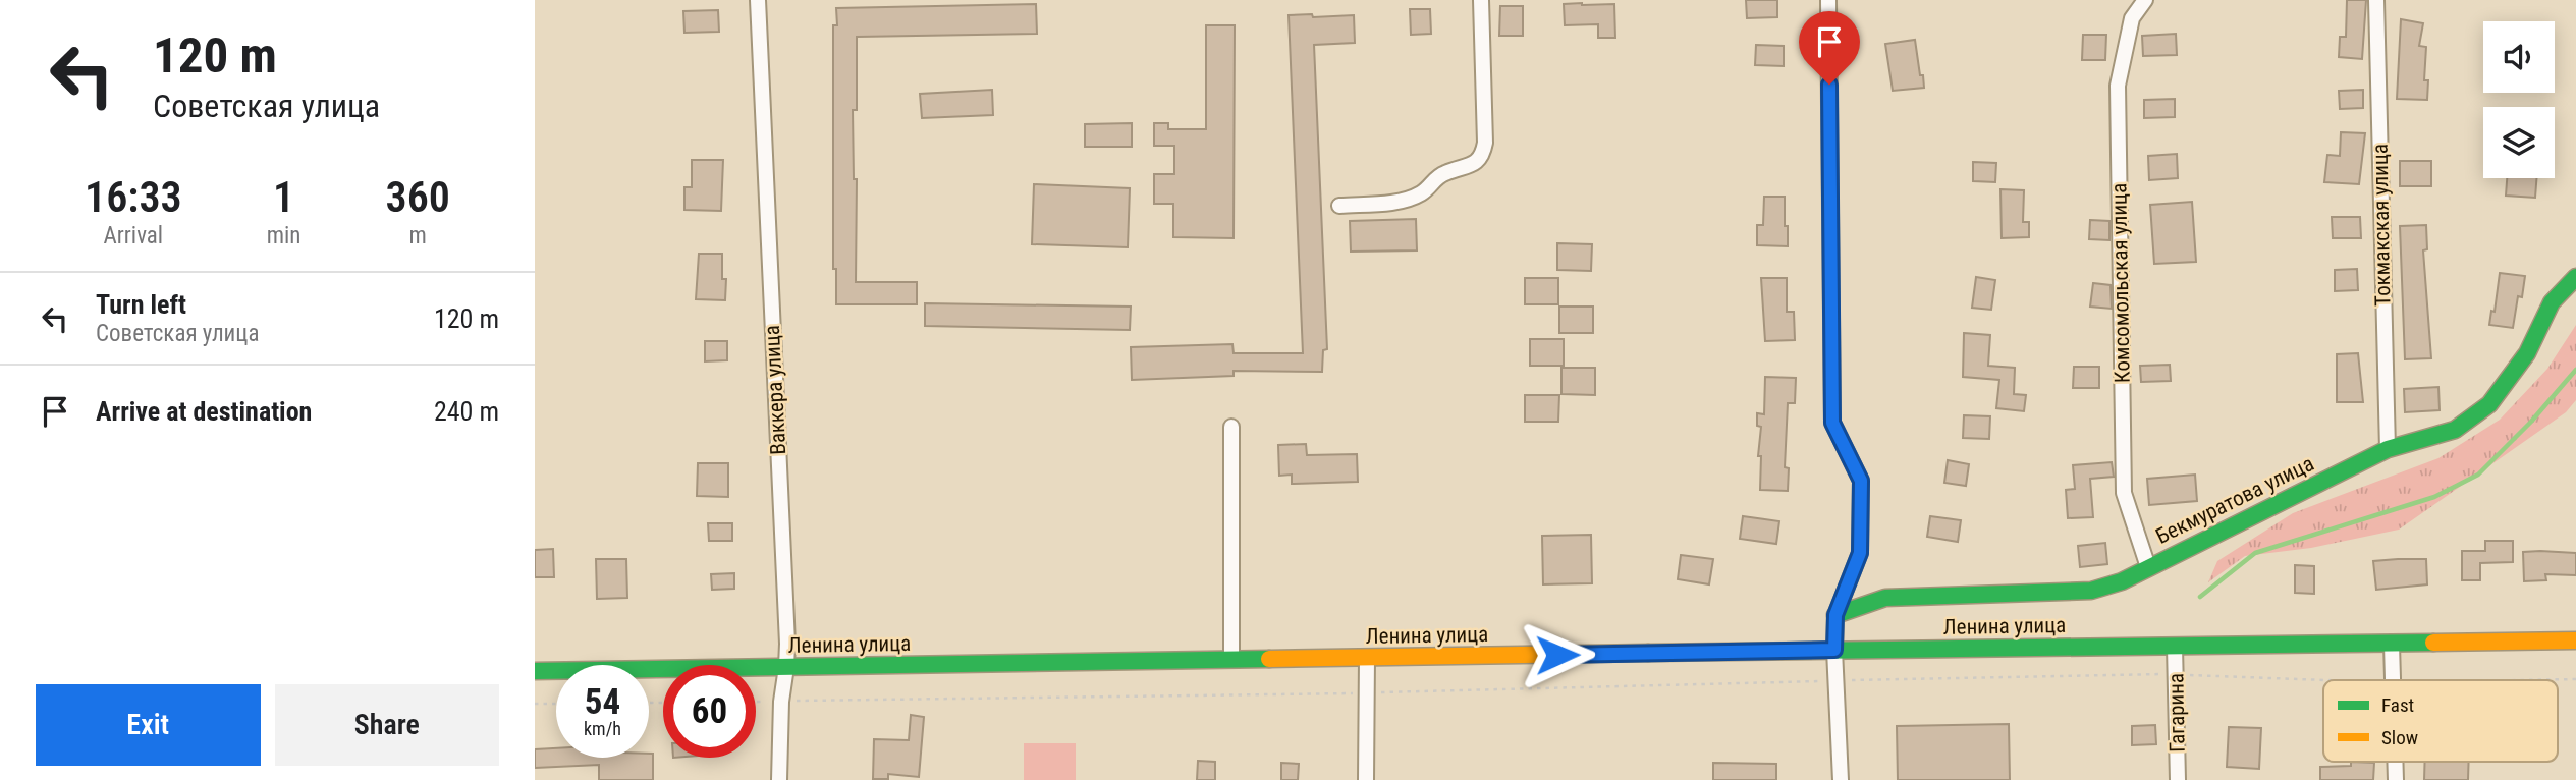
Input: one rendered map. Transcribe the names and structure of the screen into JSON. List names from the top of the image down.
{
  "streets": {
    "main road": ["Бекмуратова улица", "Ленина улица"],
    "street": [
      "Токмакская улица",
      "Комсомольская улица",
      "Ваккера улица",
      "Гагарина"
    ]
  },
  "crossings": [
    ["Токмакская улица", "Бекмуратова улица"],
    ["Комсомольская улица", "Бекмуратова улица"],
    ["Ваккера улица", "Ленина улица"],
    ["Ленина улица", "Гагарина"]
  ],
  "legend": ["Fast", "Slow"],
  "page": {
    "turn": ["120 m", "Советская улица"],
    "eta": [
      "16:33",
      "Arrival",
      "1",
      "min",
      "360",
      "m"
    ],
    "list": [
      {
        "name": "Turn left",
        "note": "Советская улица",
        "value": "120 m"
      },
      {
        "name": "Arrive at destination",
        "value": "240 m"
      }
    ],
    "speed": "54 km/h",
    "limit": "60",
    "buttons": ["Exit", "Share"]
  }
}
